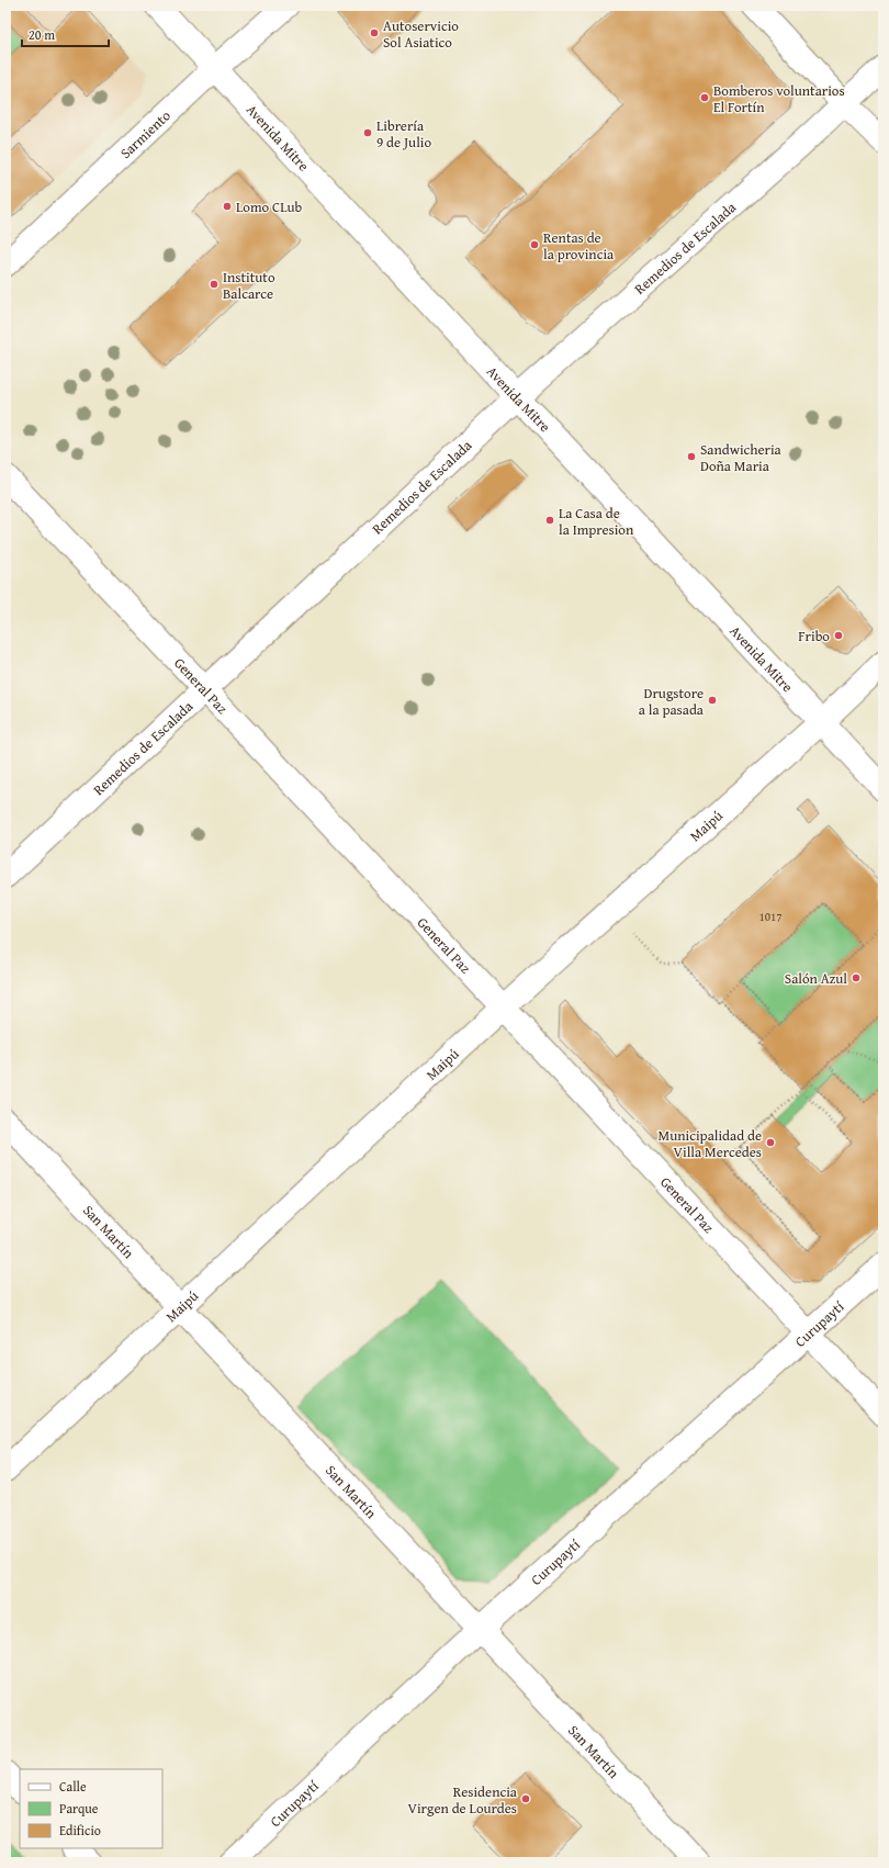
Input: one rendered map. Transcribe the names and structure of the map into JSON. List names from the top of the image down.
{
  "streets": {
    "street": [
      "Sarmiento",
      "Avenida Mitre",
      "Remedios de Escalada",
      "General Paz",
      "Maipú",
      "San Martín",
      "Curupaytí"
    ]
  },
  "crossings": [
    ["Sarmiento", "Avenida Mitre"],
    ["Avenida Mitre", "Remedios de Escalada"],
    ["Avenida Mitre", "Maipú"],
    ["Remedios de Escalada", "General Paz"],
    ["General Paz", "Maipú"],
    ["General Paz", "Curupaytí"],
    ["Maipú", "San Martín"],
    ["San Martín", "Curupaytí"]
  ],
  "places": [
    "Autoservicio Sol Asiatico",
    "Bomberos voluntarios El Fortín",
    "Librería 9 de Julio",
    "Lomo CLub",
    "Rentas de la provincia",
    "Instituto Balcarce",
    "Sandwicheria Doña Maria",
    "La Casa de la Impresion",
    "Fribo",
    "Drugstore a la pasada",
    "Salón Azul",
    "Municipalidad de Villa Mercedes",
    "Residencia Virgen de Lourdes"
  ],
  "house_numbers": ["1017"],
  "legend": ["Calle", "Parque", "Edificio"],
  "scale_bar": "20 m"
}
